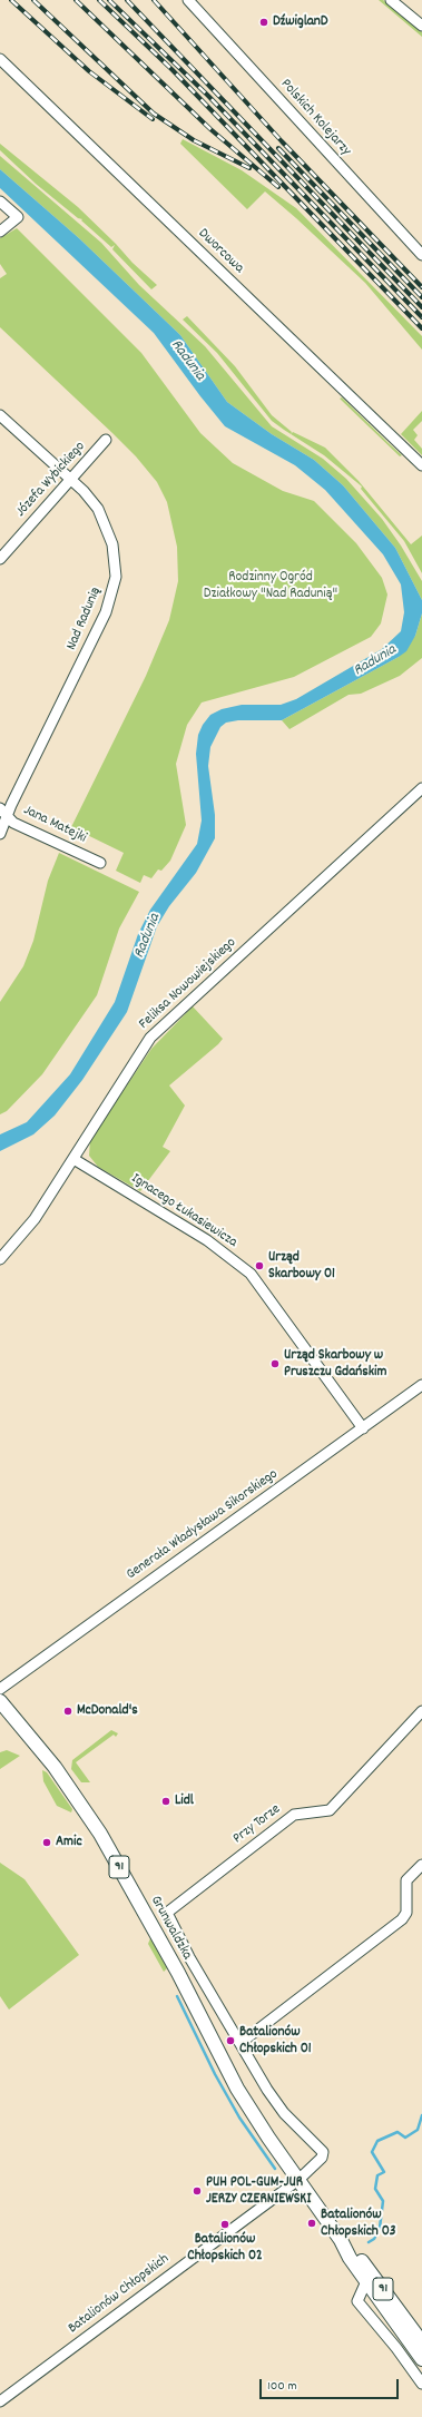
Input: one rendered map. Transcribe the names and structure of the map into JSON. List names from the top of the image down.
{
  "streets": {
    "main road": ["91", "Grunwaldzka"],
    "street": [
      "Polskich Kolejarzy",
      "Dworcowa",
      "Józefa Wybickiego",
      "Nad Radunią",
      "Jana Matejki",
      "Feliksa Nowowiejskiego",
      "Ignacego Łukasiewicza",
      "Generała Władysława Sikorskiego",
      "Przy Torze",
      "Batalionów Chłopskich"
    ]
  },
  "crossings": [
    ["Józefa Wybickiego", "Nad Radunią"],
    ["Nad Radunią", "Jana Matejki"],
    ["Feliksa Nowowiejskiego", "Ignacego Łukasiewicza"],
    ["Ignacego Łukasiewicza", "Generała Władysława Sikorskiego"],
    ["Przy Torze", "Grunwaldzka"],
    ["Grunwaldzka", "Batalionów Chłopskich"]
  ],
  "water": ["Radunia"],
  "parks": ["Rodzinny Ogród Działkowy \"Nad Radunią\""],
  "places": [
    "DźwiglanD",
    "Urząd Skarbowy 01",
    "Urząd Skarbowy w Pruszczu Gdańskim",
    "McDonald's",
    "Lidl",
    "Amic",
    "Batalionów Chłopskich 01",
    "PUH POL-GUM-JUR JERZY CZERNIEWSKI",
    "Batalionów Chłopskich 03",
    "Batalionów Chłopskich 02"
  ],
  "scale_bar": "100 m"
}
